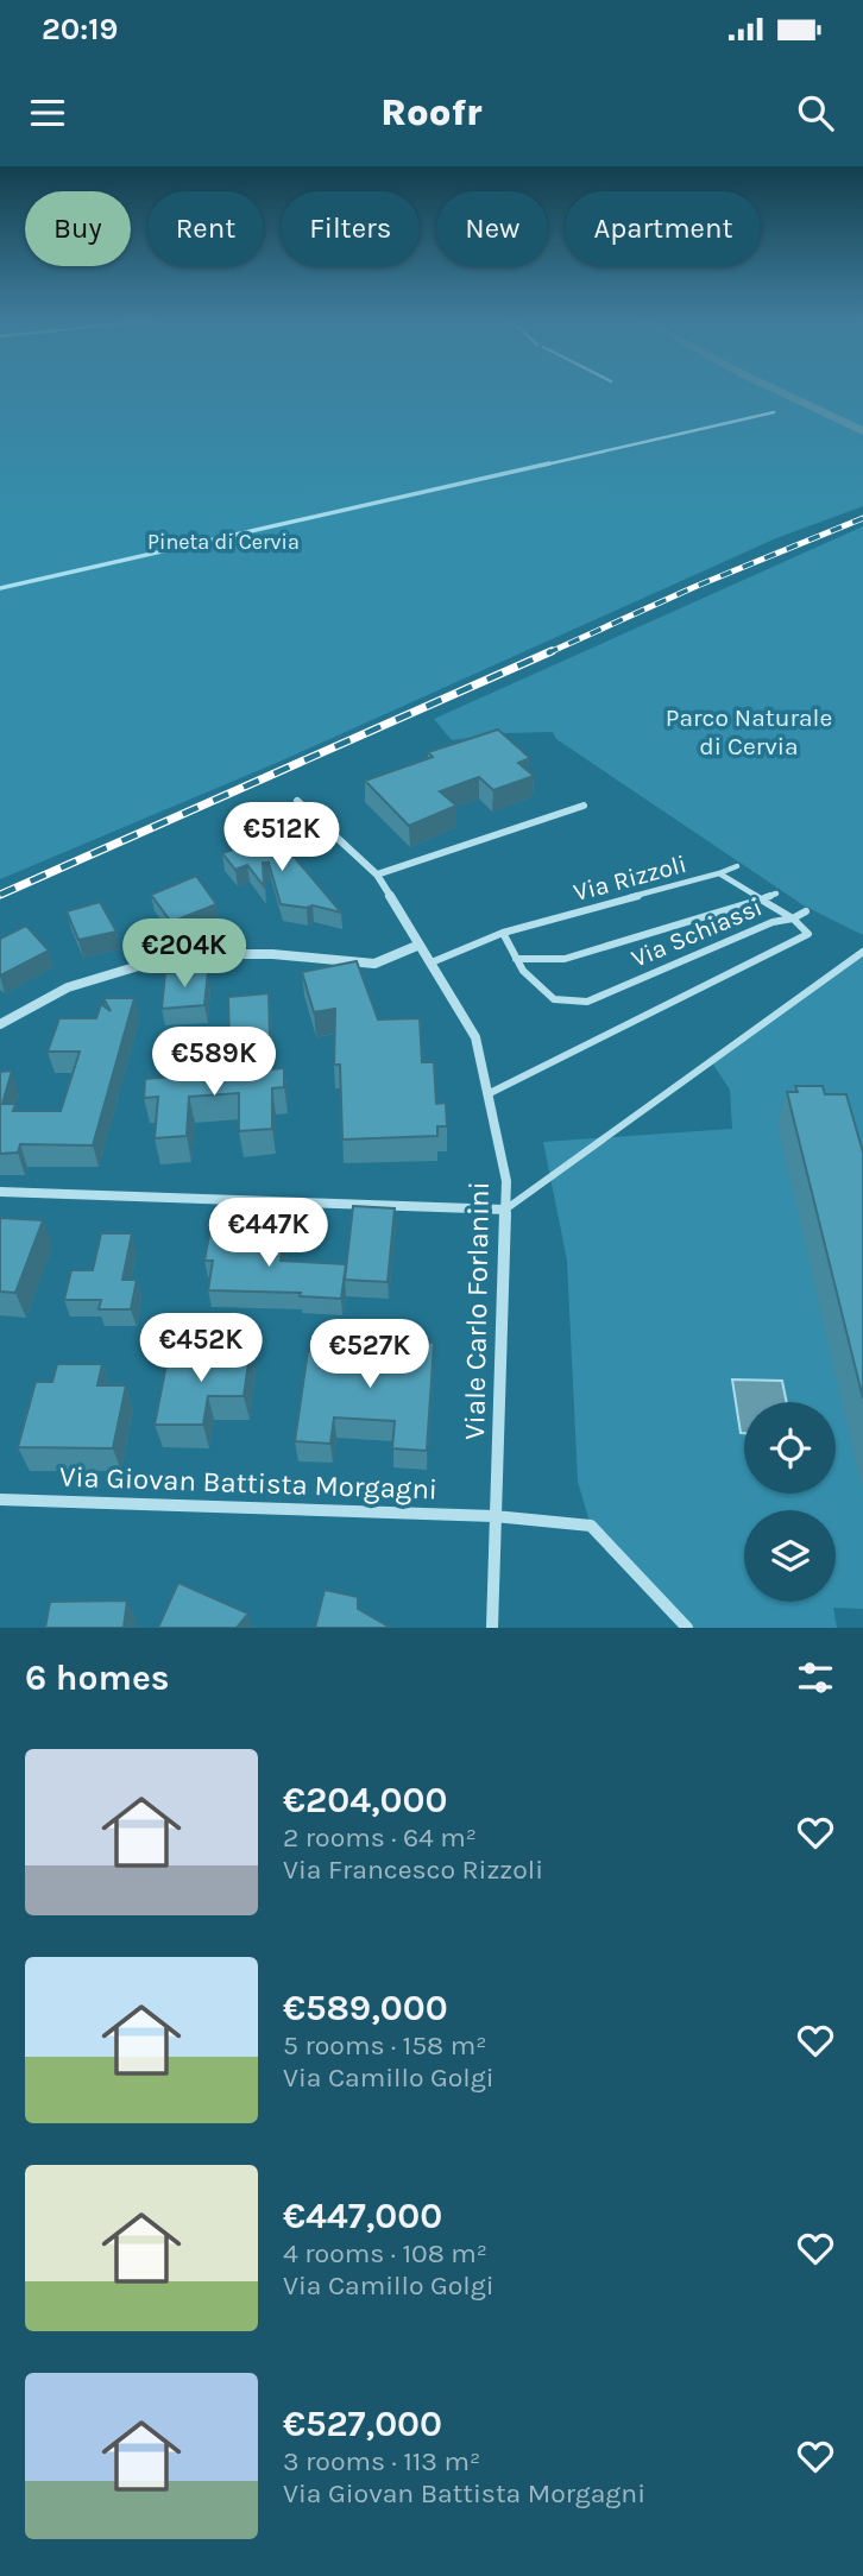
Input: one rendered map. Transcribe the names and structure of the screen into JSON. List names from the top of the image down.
{
  "streets": {
    "street": ["Viale Carlo Forlanini", "Via Giovan Battista Morgagni"],
    "lane": ["Via Rizzoli", "Via Schiassi"]
  },
  "crossings": [
    ["Via Rizzoli", "Via Schiassi"],
    ["Via Schiassi", "Viale Carlo Forlanini"],
    ["Viale Carlo Forlanini", "Via Giovan Battista Morgagni"]
  ],
  "parks": ["Pineta di Cervia", "Parco Naturale di Cervia"],
  "page": {
    "status": "20:19",
    "header": "Roofr",
    "chip": [
      "Buy",
      "Rent",
      "Filters",
      "New",
      "Apartment"
    ],
    "price": [
      "€512K",
      "€204K",
      "€589K",
      "€447K",
      "€452K",
      "€527K"
    ],
    "heading": "6 homes",
    "list": [
      {
        "name": "€204,000",
        "note": "2 rooms · 64 m² · Via Francesco Rizzoli"
      },
      {
        "name": "€589,000",
        "note": "5 rooms · 158 m² · Via Camillo Golgi"
      },
      {
        "name": "€447,000",
        "note": "4 rooms · 108 m² · Via Camillo Golgi"
      },
      {
        "name": "€527,000",
        "note": "3 rooms · 113 m² · Via Giovan Battista Morgagni"
      }
    ]
  }
}
